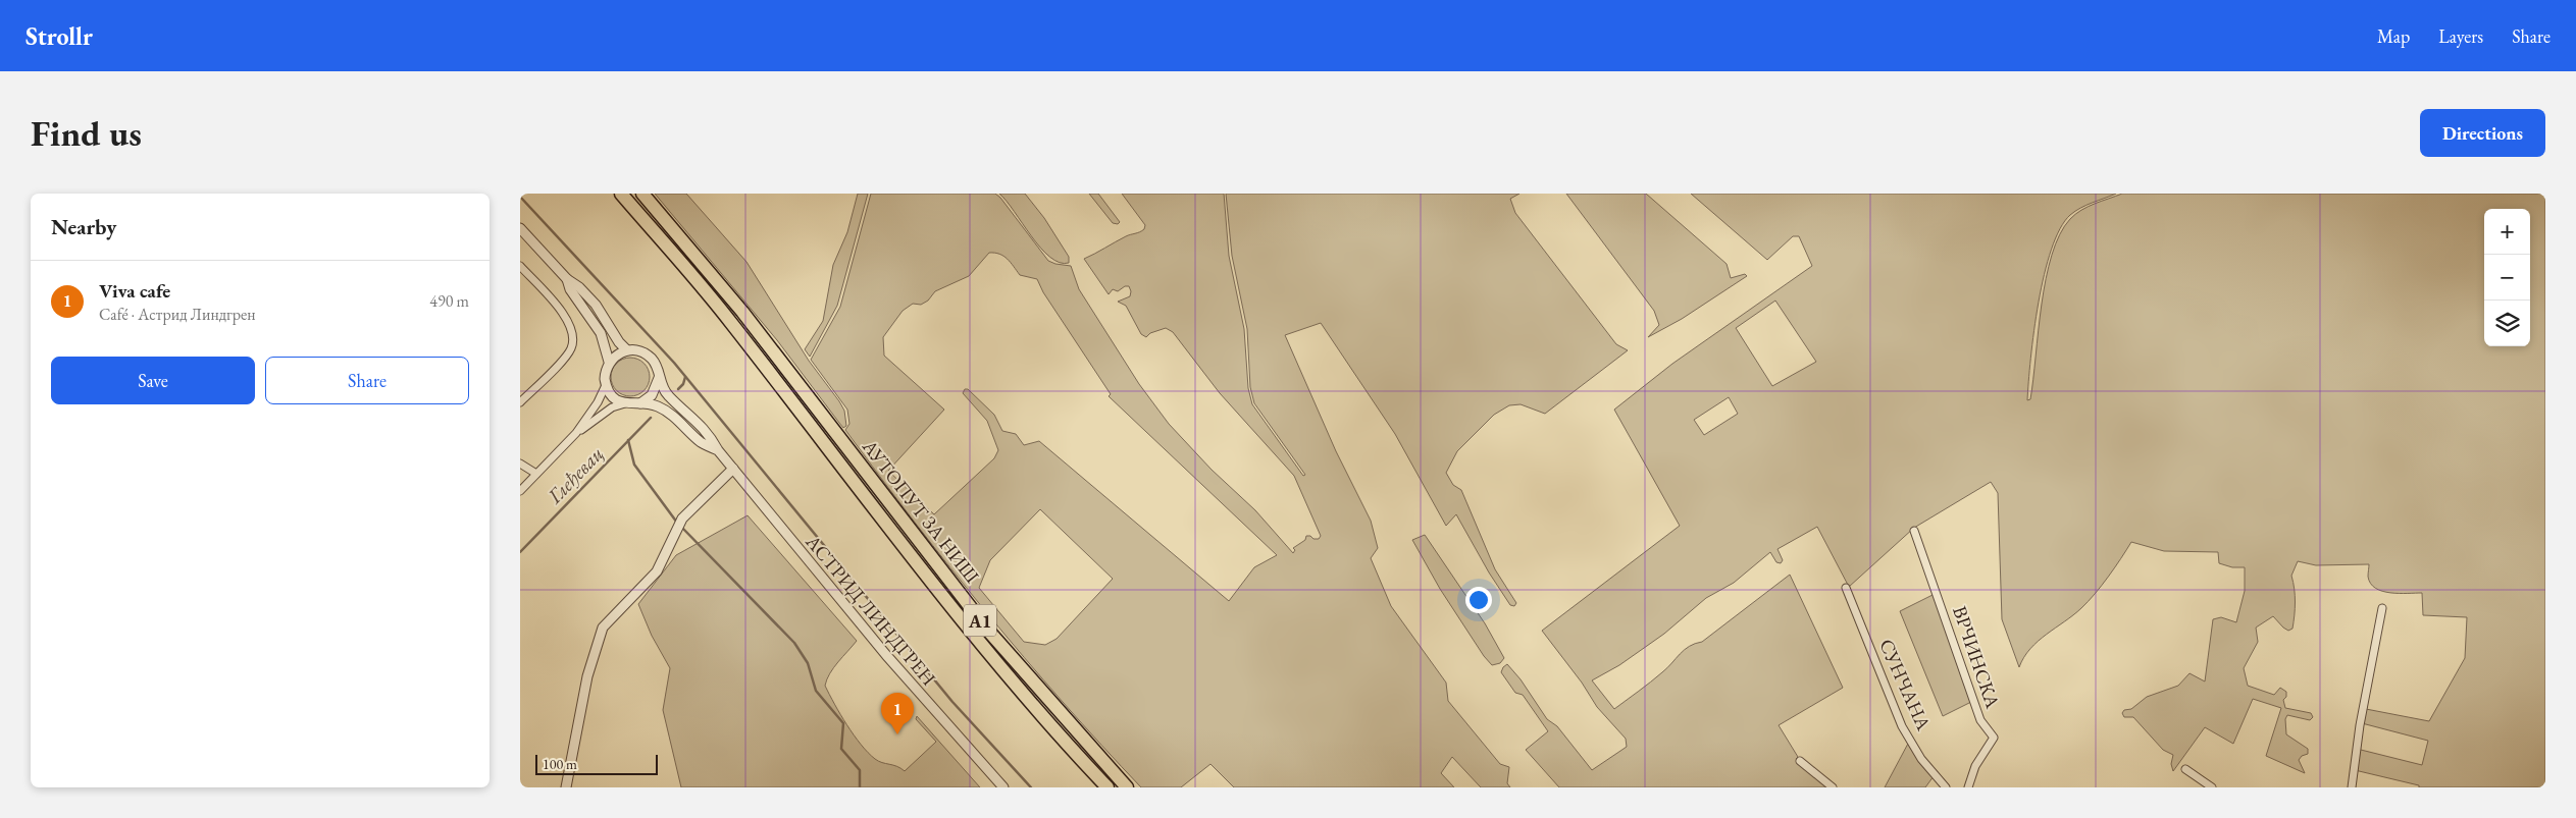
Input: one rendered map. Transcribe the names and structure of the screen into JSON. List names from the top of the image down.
{
  "streets": {
    "highway": ["АУТОПУТ ЗА НИШ", "A1"],
    "street": ["АСТРИД ЛИНДГРЕН", "ВРЧИНСКА", "СУНЧАНА"]
  },
  "water": ["Глеђевац"],
  "scale_bar": "100 m",
  "page": {
    "header": "Strollr",
    "nav": ["Map", "Layers", "Share"],
    "buttons": [
      "Directions",
      ["Save", "Share"]
    ],
    "title": "Find us",
    "heading": "Nearby",
    "map_buttons": ["+", "−"],
    "list": [
      {
        "mark": "1",
        "name": "Viva cafe",
        "note": "Café · Астрид Линдгрен",
        "value": "490 m"
      }
    ],
    "pins": "1",
    "scale": "100 m"
  }
}
